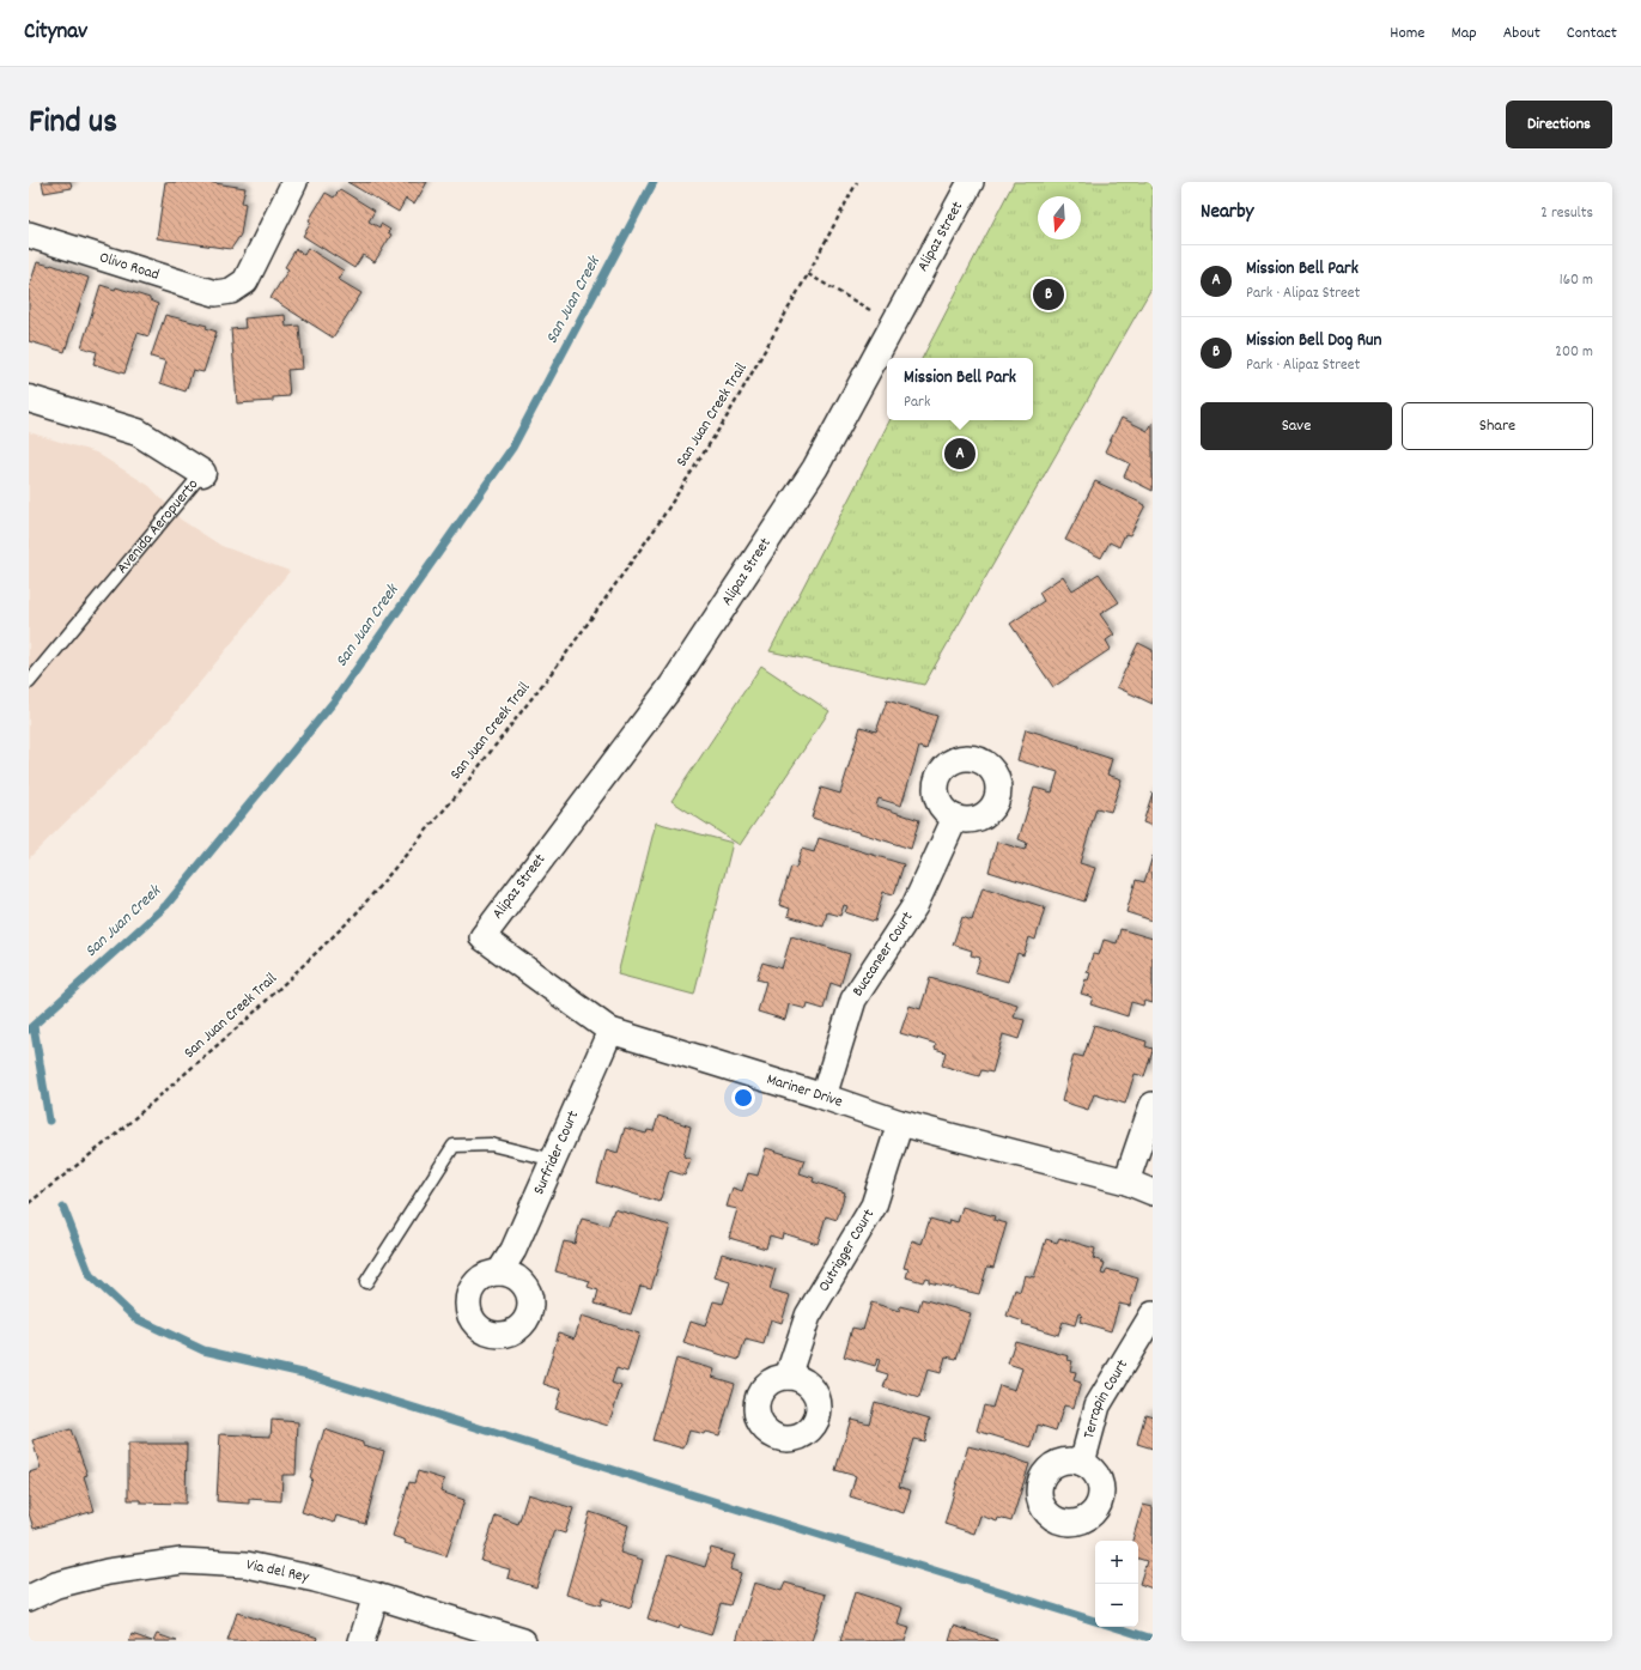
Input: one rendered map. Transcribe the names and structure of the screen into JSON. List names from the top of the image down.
{
  "streets": {
    "street": [
      "Alipaz Street",
      "Olivo Road",
      "Avenida Aeropuerto",
      "Buccaneer Court",
      "Mariner Drive",
      "Surfrider Court",
      "Outrigger Court",
      "Terrapin Court",
      "Via del Rey"
    ],
    "path": ["San Juan Creek Trail"]
  },
  "crossings": [
    ["Alipaz Street", "Mariner Drive"],
    ["Buccaneer Court", "Mariner Drive"],
    ["Mariner Drive", "Surfrider Court"],
    ["Mariner Drive", "Outrigger Court"]
  ],
  "water": ["San Juan Creek"],
  "north": "bottom",
  "page": {
    "header": "Citynav",
    "nav": [
      "Home",
      "Map",
      "About",
      "Contact"
    ],
    "title": "Find us",
    "buttons": [
      "Directions",
      ["Save", "Share"]
    ],
    "heading": ["Nearby", "2 results"],
    "list": [
      {
        "mark": "A",
        "name": "Mission Bell Park",
        "note": "Park · Alipaz Street",
        "value": "160 m"
      },
      {
        "mark": "B",
        "name": "Mission Bell Dog Run",
        "note": "Park · Alipaz Street",
        "value": "200 m"
      }
    ],
    "pins": ["B", "A"],
    "popup": ["Mission Bell Park", "Park"],
    "map_buttons": ["+", "−"]
  }
}
